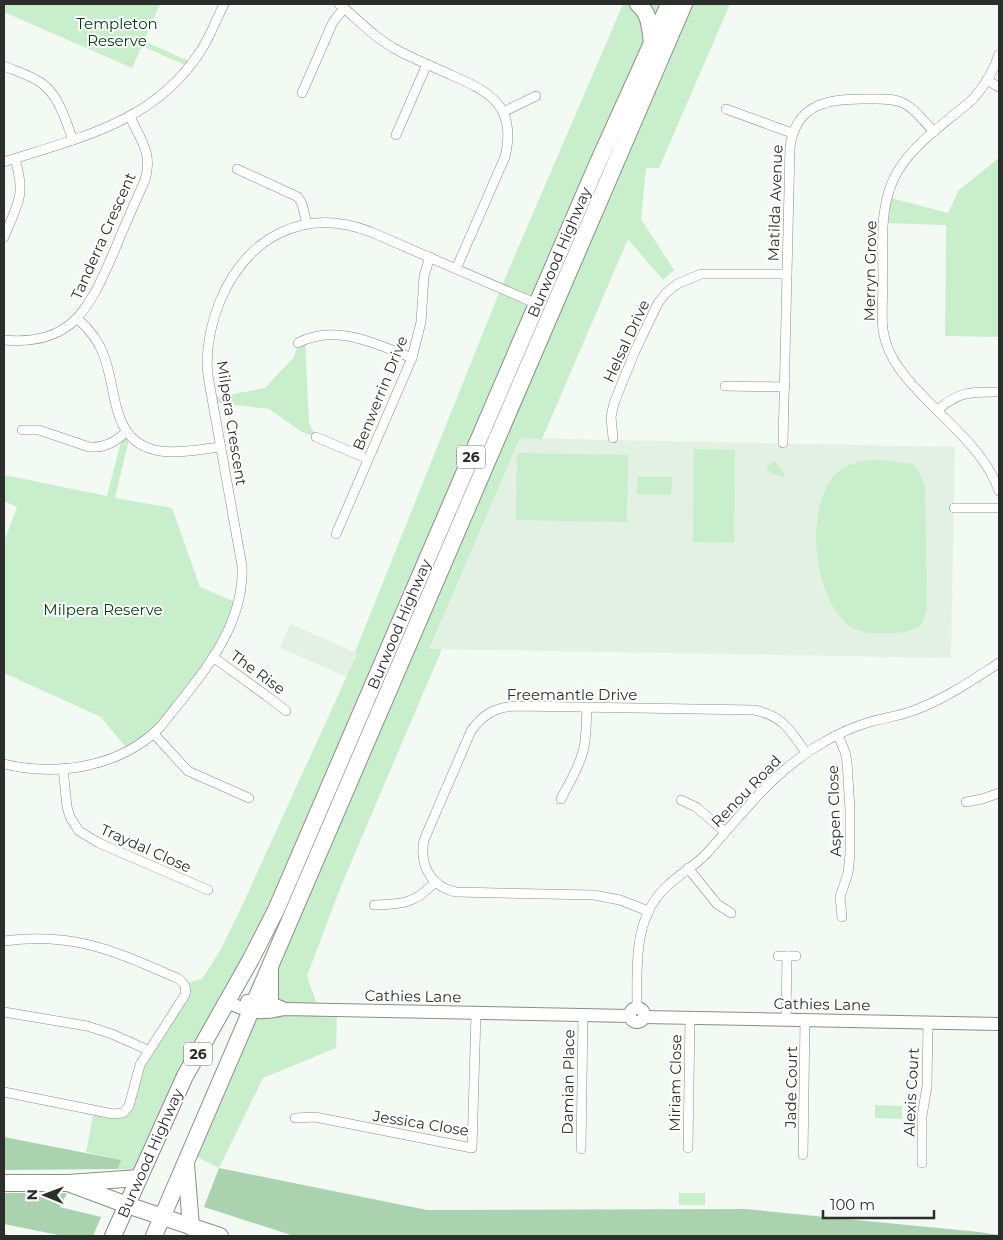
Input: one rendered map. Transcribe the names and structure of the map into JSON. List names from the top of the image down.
{
  "streets": {
    "highway": ["Burwood Highway", "26"],
    "street": [
      "Matilda Avenue",
      "Tanderra Crescent",
      "Merryn Grove",
      "Helsal Drive",
      "Benwerrin Drive",
      "Milpera Crescent",
      "The Rise",
      "Freemantle Drive",
      "Renou Road",
      "Aspen Close",
      "Traydal Close",
      "Cathies Lane",
      "Damian Place",
      "Miriam Close",
      "Jade Court",
      "Alexis Court",
      "Jessica Close"
    ]
  },
  "crossings": [
    ["Matilda Avenue", "Merryn Grove"],
    ["Matilda Avenue", "Helsal Drive"],
    ["Burwood Highway", "Milpera Crescent"],
    ["Burwood Highway", "Cathies Lane"],
    ["Benwerrin Drive", "Milpera Crescent"],
    ["Milpera Crescent", "The Rise"],
    ["Milpera Crescent", "Traydal Close"],
    ["Freemantle Drive", "Renou Road"],
    ["Renou Road", "Aspen Close"],
    ["Renou Road", "Cathies Lane"],
    ["Cathies Lane", "Damian Place"],
    ["Cathies Lane", "Miriam Close"],
    ["Cathies Lane", "Jade Court"],
    ["Cathies Lane", "Alexis Court"],
    ["Cathies Lane", "Jessica Close"]
  ],
  "parks": ["Templeton Reserve", "Milpera Reserve"],
  "scale_bar": "100 m",
  "north": "left"
}
